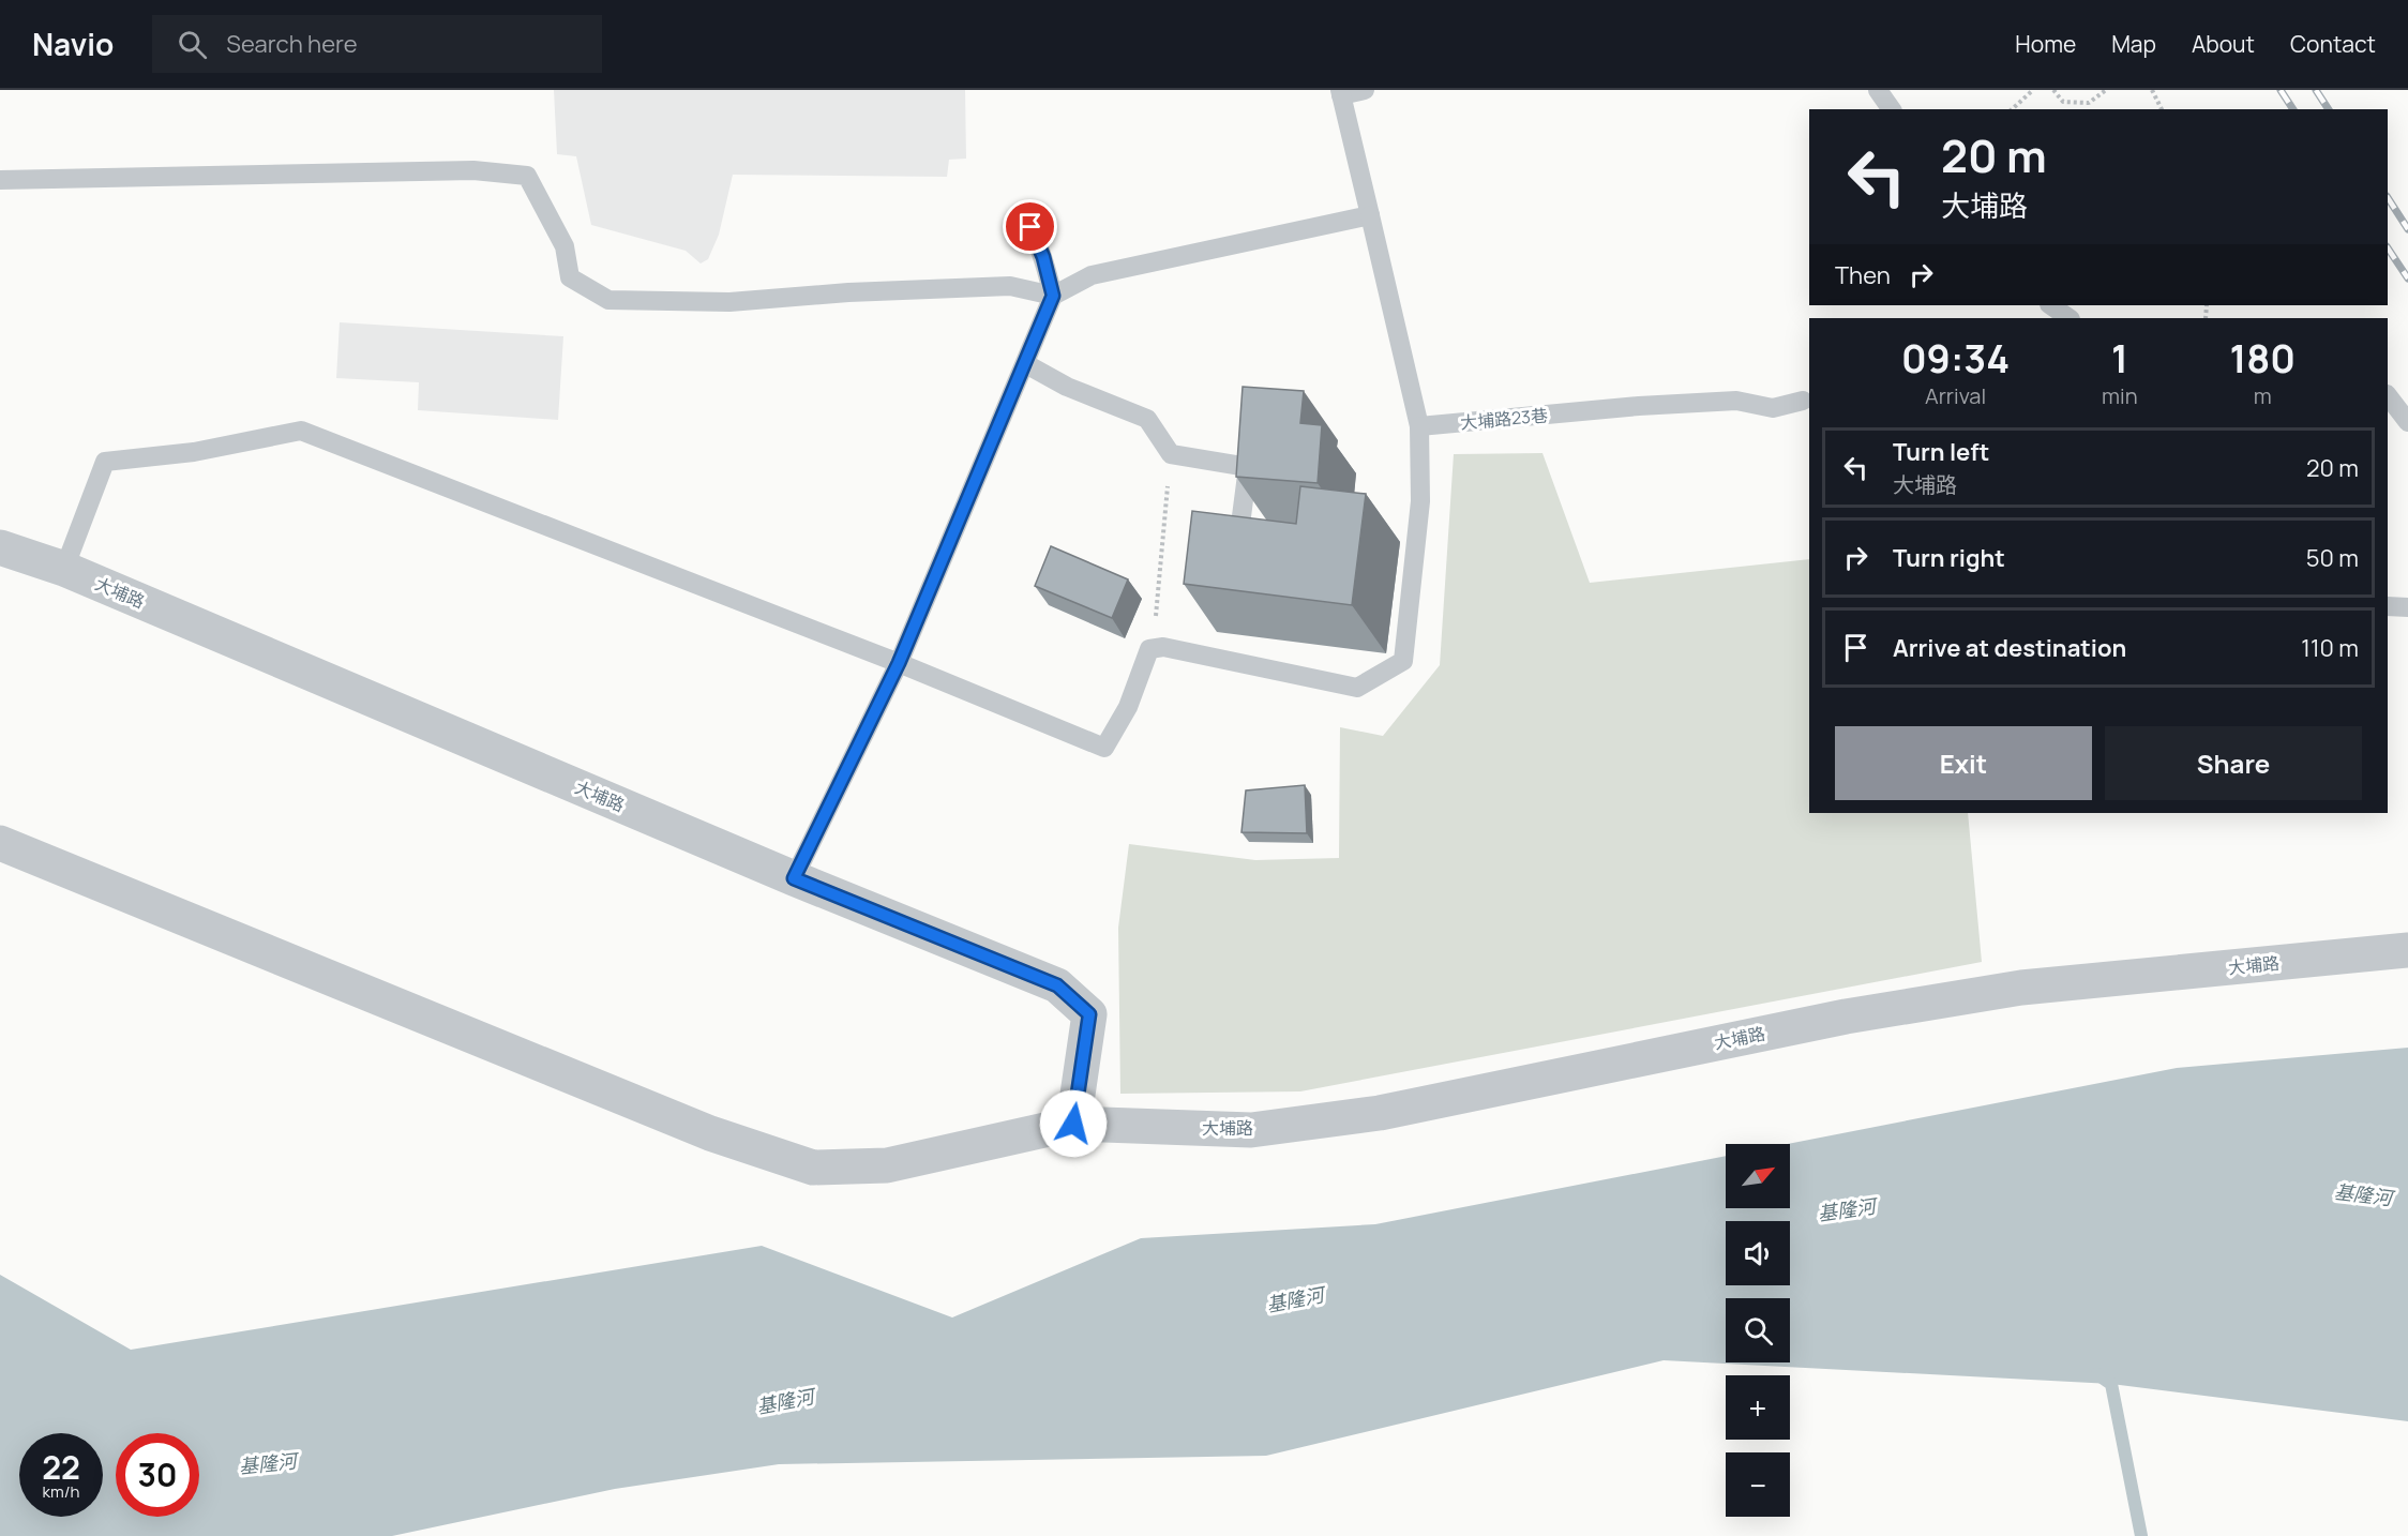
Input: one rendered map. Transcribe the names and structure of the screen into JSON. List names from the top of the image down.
{
  "streets": {
    "street": ["大埔路"],
    "lane": ["大埔路23巷"]
  },
  "water": ["基隆河"],
  "north": "top right",
  "page": {
    "header": "Navio",
    "search": "Search here",
    "nav": [
      "Home",
      "Map",
      "About",
      "Contact"
    ],
    "turn": ["20 m", "大埔路"],
    "then": "Then",
    "eta": [
      "09:34",
      "Arrival",
      "1",
      "min",
      "180",
      "m"
    ],
    "list": [
      {
        "name": "Turn left",
        "note": "大埔路",
        "value": "20 m"
      },
      {
        "name": "Turn right",
        "value": "50 m"
      },
      {
        "name": "Arrive at destination",
        "value": "110 m"
      }
    ],
    "buttons": ["Exit", "Share"],
    "map_buttons": ["+", "−"],
    "speed": "22 km/h",
    "limit": "30"
  }
}
